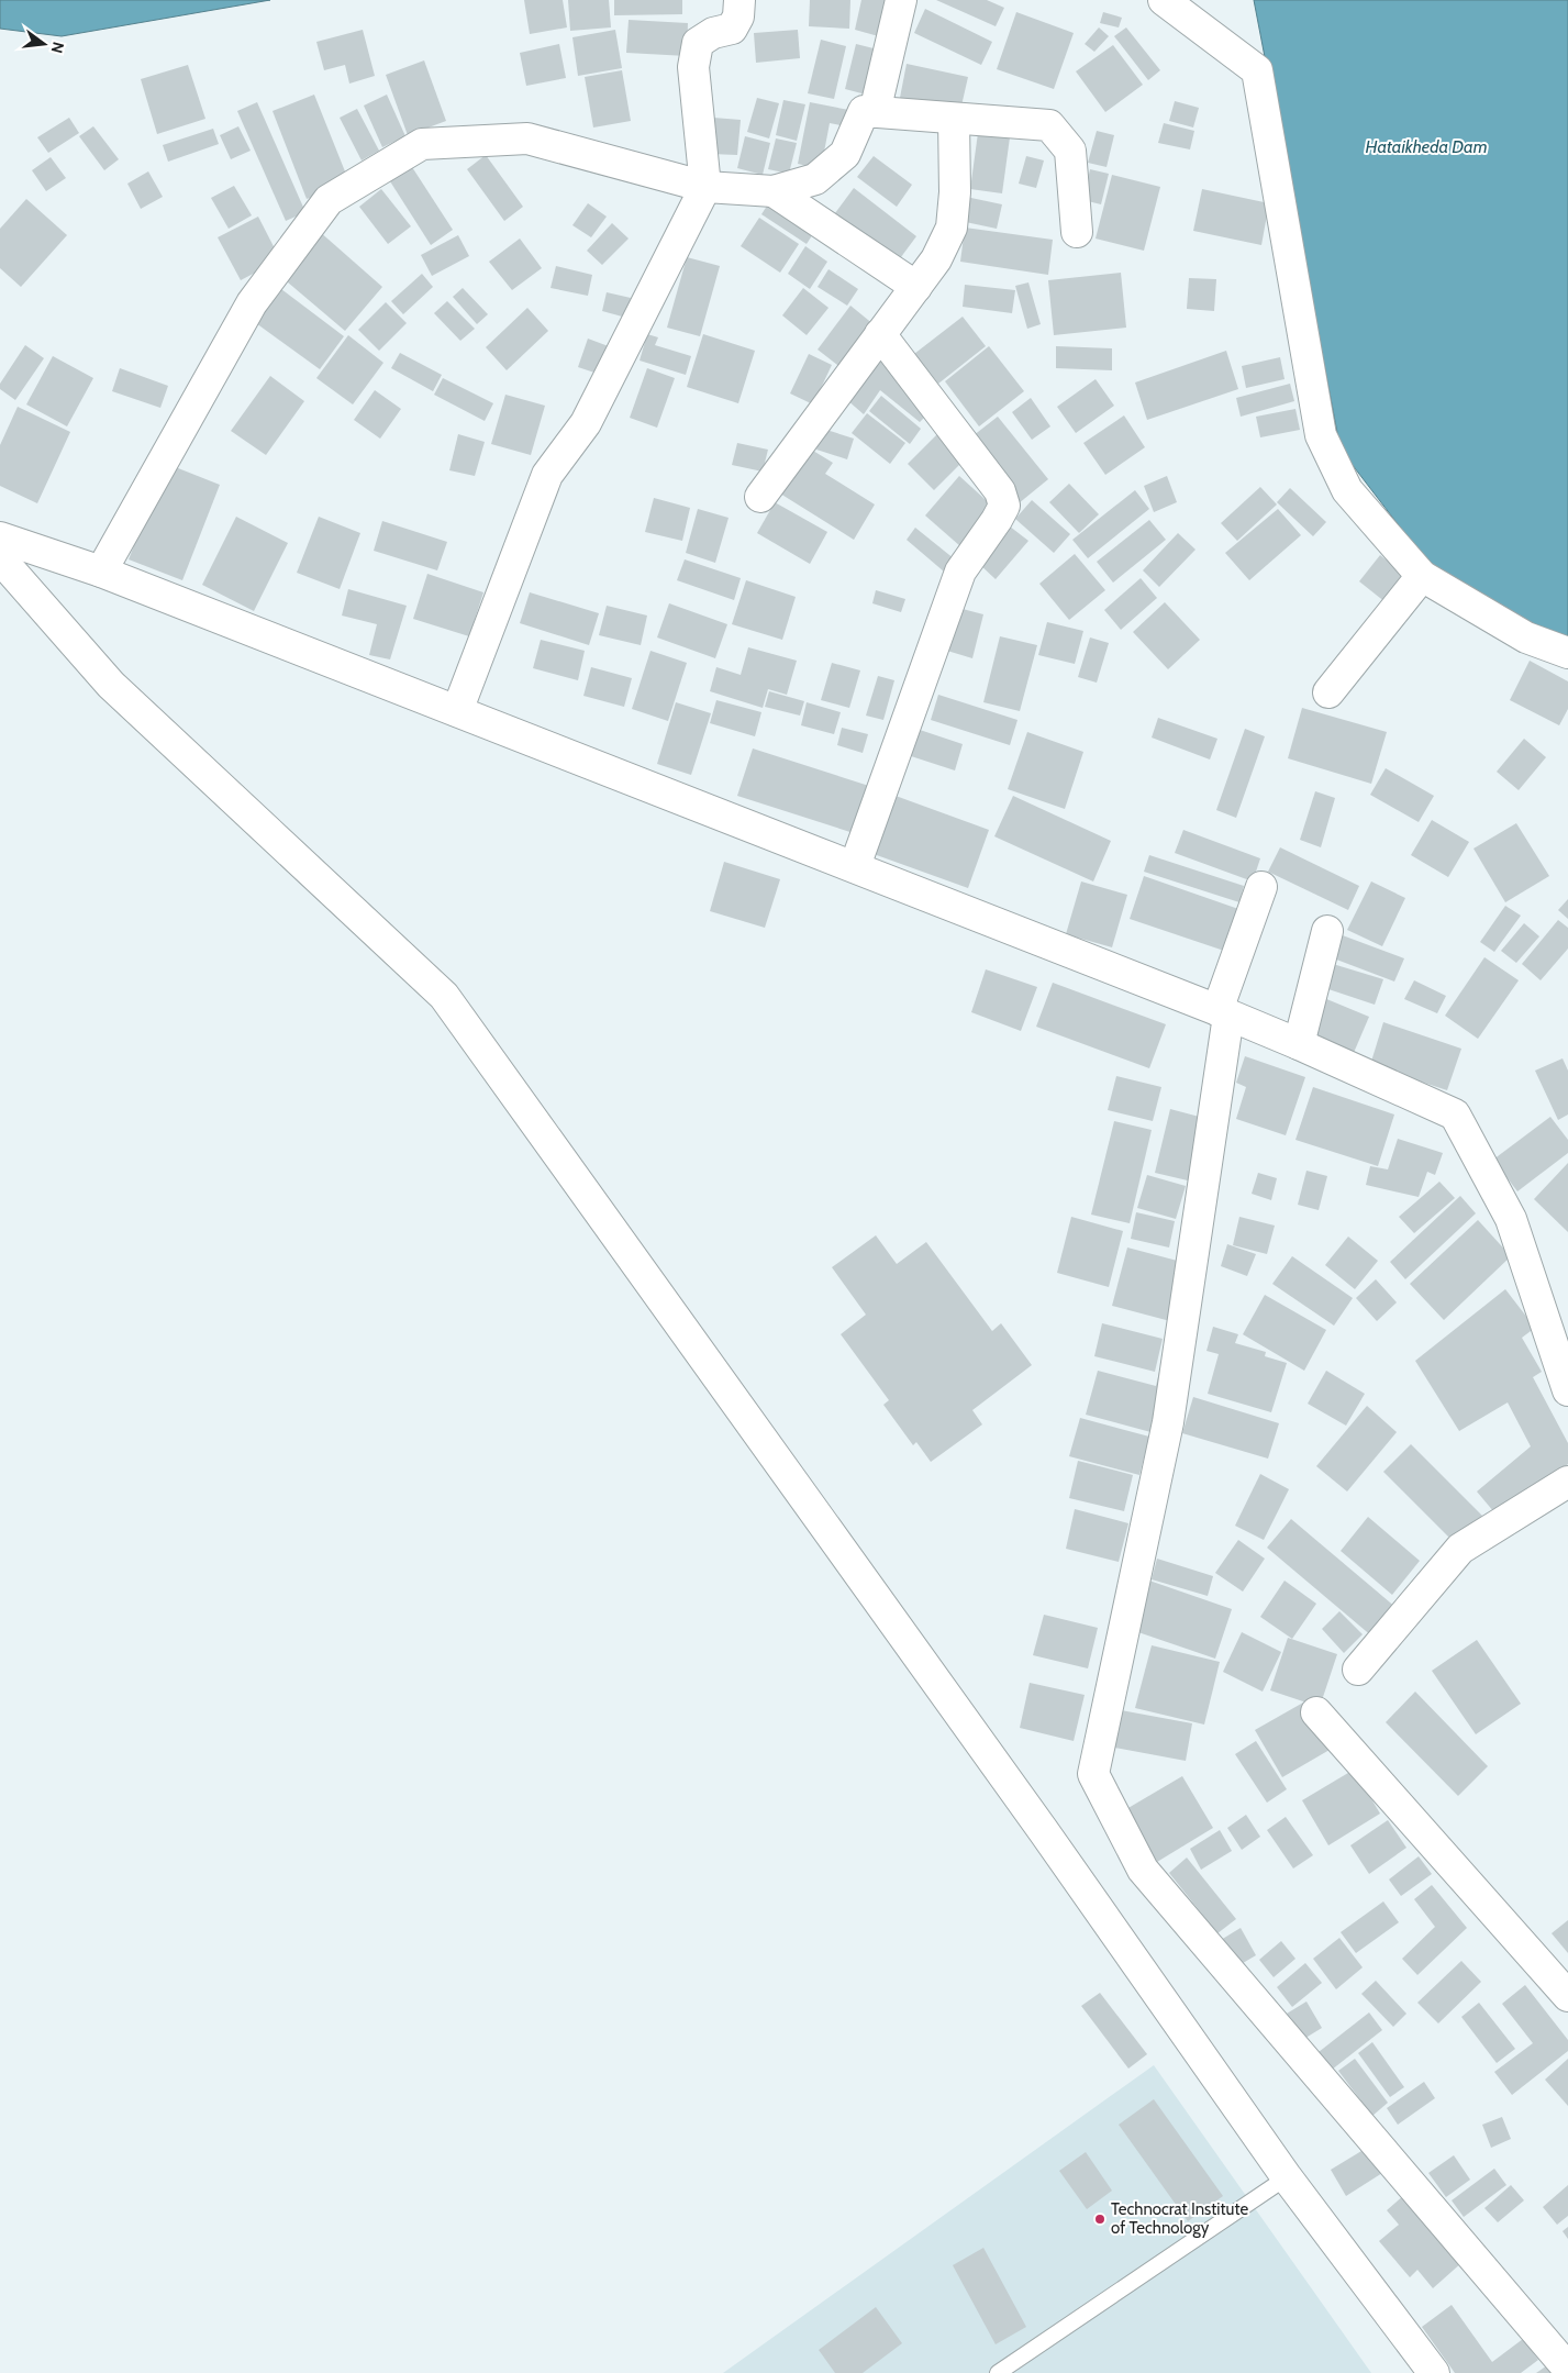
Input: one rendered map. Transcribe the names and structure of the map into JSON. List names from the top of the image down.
{
  "water": ["Hataikheda Dam"],
  "places": ["Technocrat Institute of Technology"],
  "north": "right"
}
